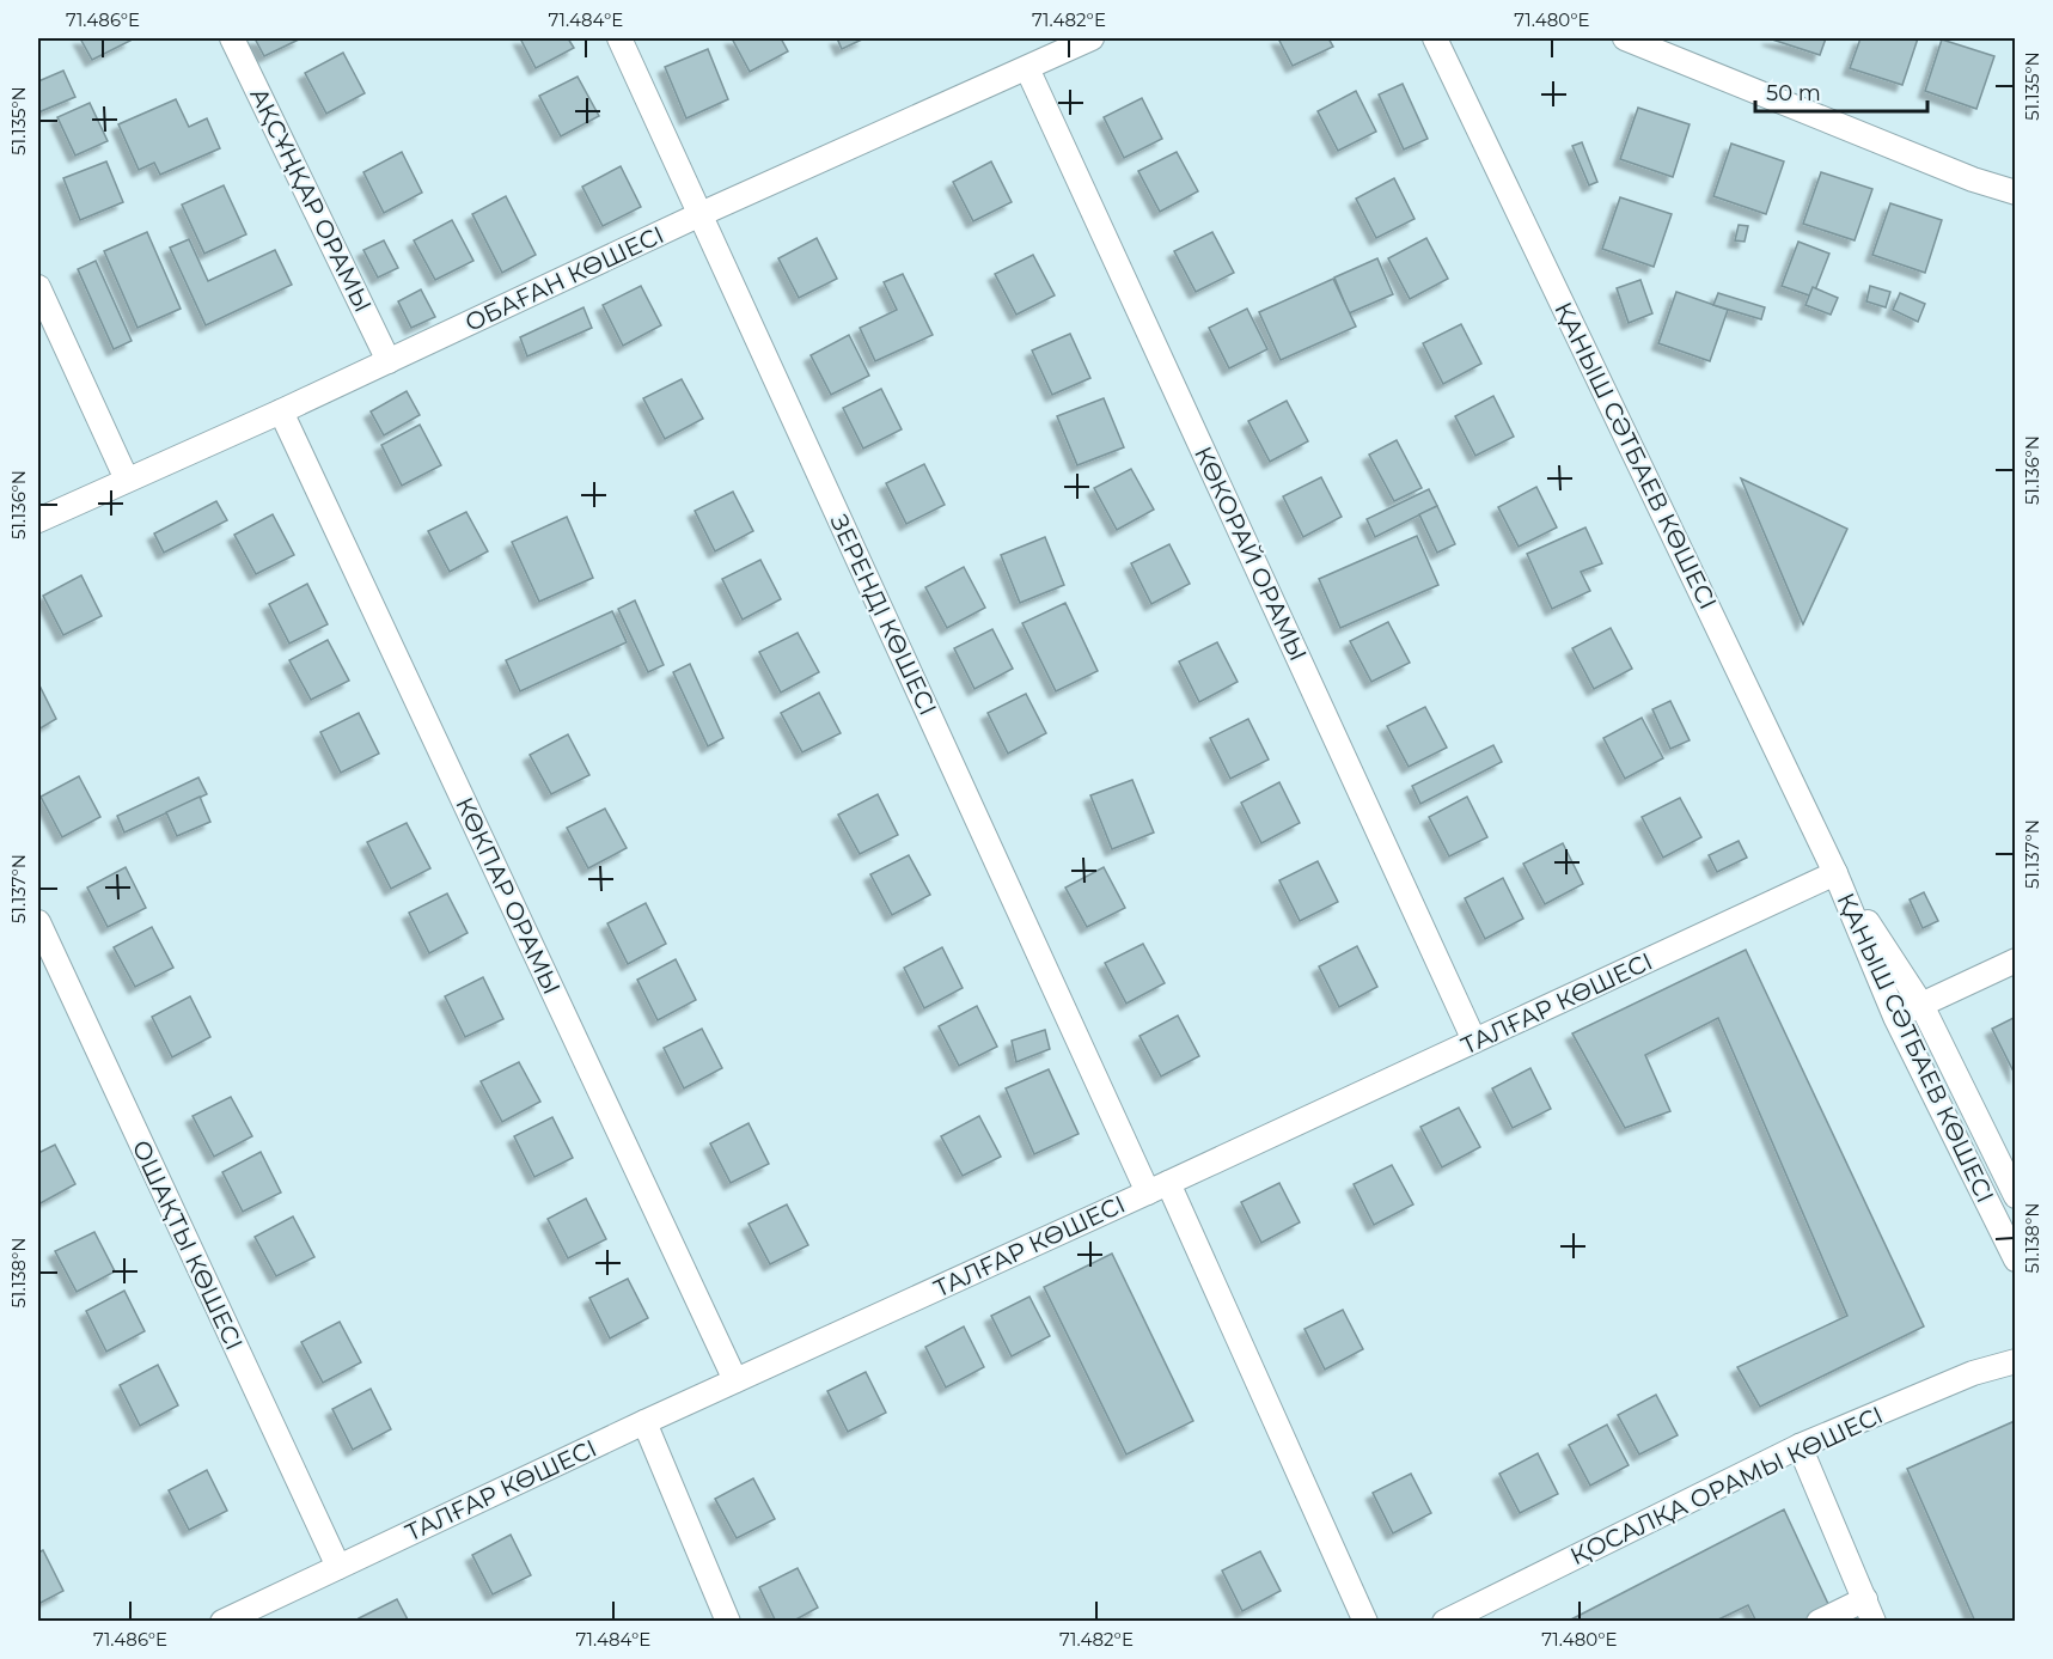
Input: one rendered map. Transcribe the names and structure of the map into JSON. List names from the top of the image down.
{
  "streets": {
    "street": [
      "АҚСҰҢҚАР ОРАМЫ",
      "ОБАҒАН КӨШЕСІ",
      "ҚАНЫШ СӘТБАЕВ КӨШЕСІ",
      "КӨКОРАЙ ОРАМЫ",
      "ЗЕРЕНДІ КӨШЕСІ",
      "КӨКПАР ОРАМЫ",
      "ТАЛҒАР КӨШЕСІ",
      "ОШАҚТЫ КӨШЕСІ",
      "ҚОСАЛҚА ОРАМЫ КӨШЕСІ"
    ]
  },
  "crossings": [
    ["АҚСҰҢҚАР ОРАМЫ", "ОБАҒАН КӨШЕСІ"],
    ["ОБАҒАН КӨШЕСІ", "КӨКОРАЙ ОРАМЫ"],
    ["ОБАҒАН КӨШЕСІ", "ЗЕРЕНДІ КӨШЕСІ"],
    ["ОБАҒАН КӨШЕСІ", "КӨКПАР ОРАМЫ"],
    ["ҚАНЫШ СӘТБАЕВ КӨШЕСІ", "ТАЛҒАР КӨШЕСІ"],
    ["КӨКОРАЙ ОРАМЫ", "ТАЛҒАР КӨШЕСІ"],
    ["ЗЕРЕНДІ КӨШЕСІ", "ТАЛҒАР КӨШЕСІ"],
    ["КӨКПАР ОРАМЫ", "ТАЛҒАР КӨШЕСІ"],
    ["ТАЛҒАР КӨШЕСІ", "ОШАҚТЫ КӨШЕСІ"]
  ],
  "scale_bar": "50 m",
  "coordinates": [
    "71.486°E",
    "71.484°E",
    "71.482°E",
    "71.480°E",
    "51.135°N",
    "51.136°N",
    "51.137°N",
    "51.138°N"
  ]
}
